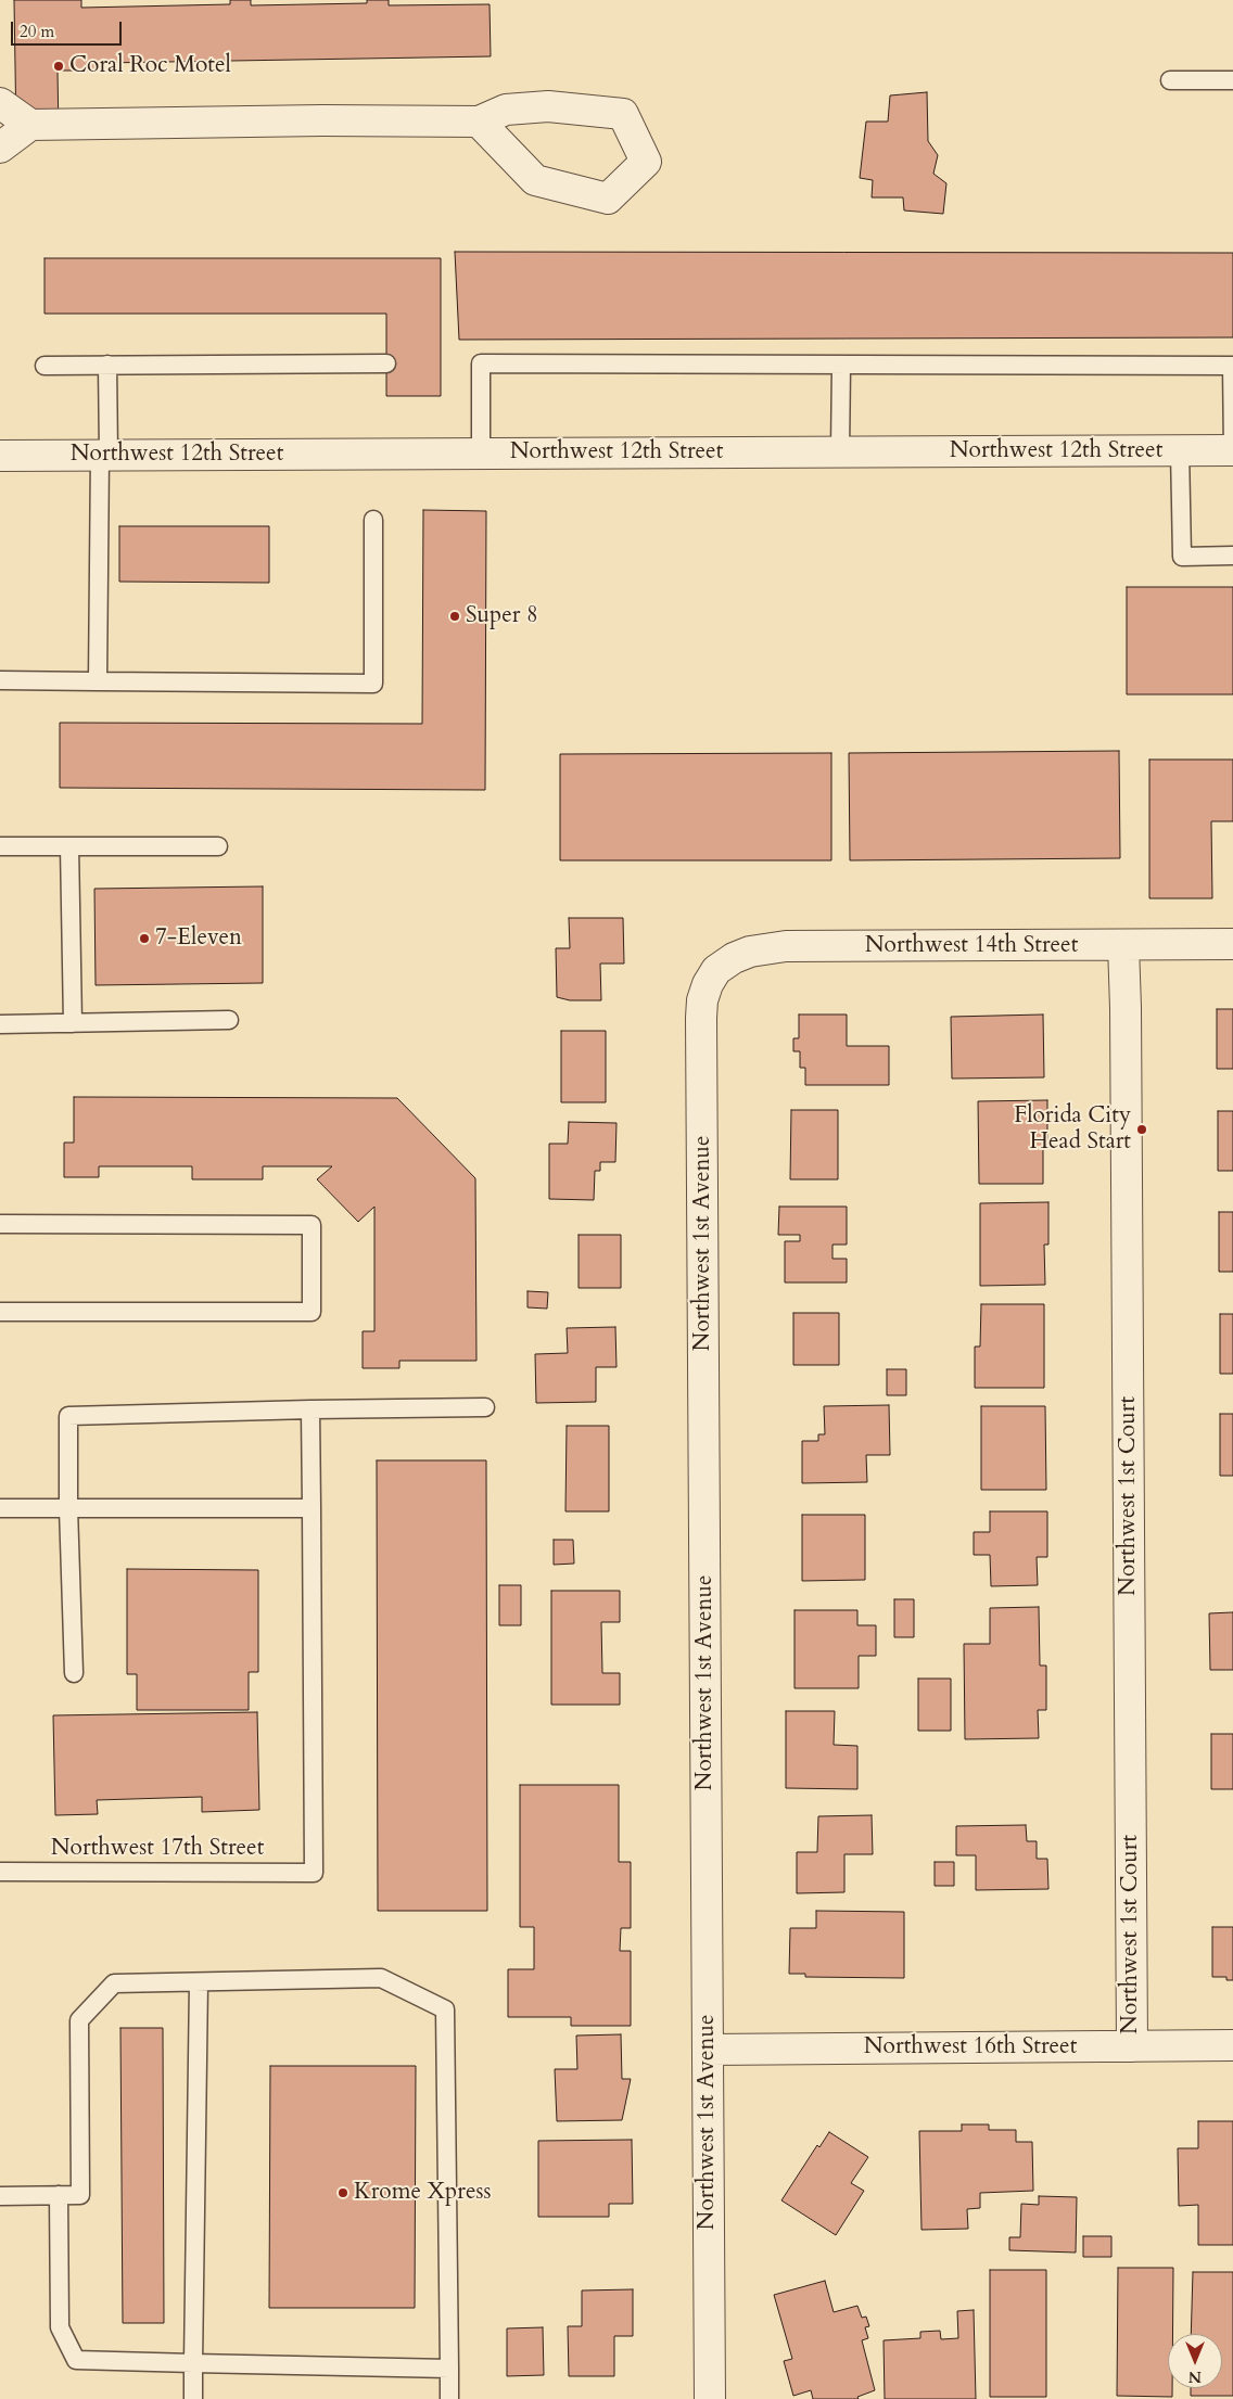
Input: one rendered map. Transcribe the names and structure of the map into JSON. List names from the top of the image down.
{
  "streets": {
    "street": [
      "Northwest 12th Street",
      "Northwest 14th Street",
      "Northwest 1st Avenue",
      "Northwest 1st Court",
      "Northwest 16th Street"
    ],
    "lane": ["Northwest 17th Street"]
  },
  "crossings": [
    ["Northwest 14th Street", "Northwest 1st Avenue"],
    ["Northwest 14th Street", "Northwest 1st Court"],
    ["Northwest 1st Avenue", "Northwest 16th Street"],
    ["Northwest 1st Court", "Northwest 16th Street"]
  ],
  "places": [
    "Coral Roc Motel",
    "Super 8",
    "7-Eleven",
    "Florida City Head Start",
    "Krome Xpress"
  ],
  "scale_bar": "20 m",
  "north": "bottom"
}
